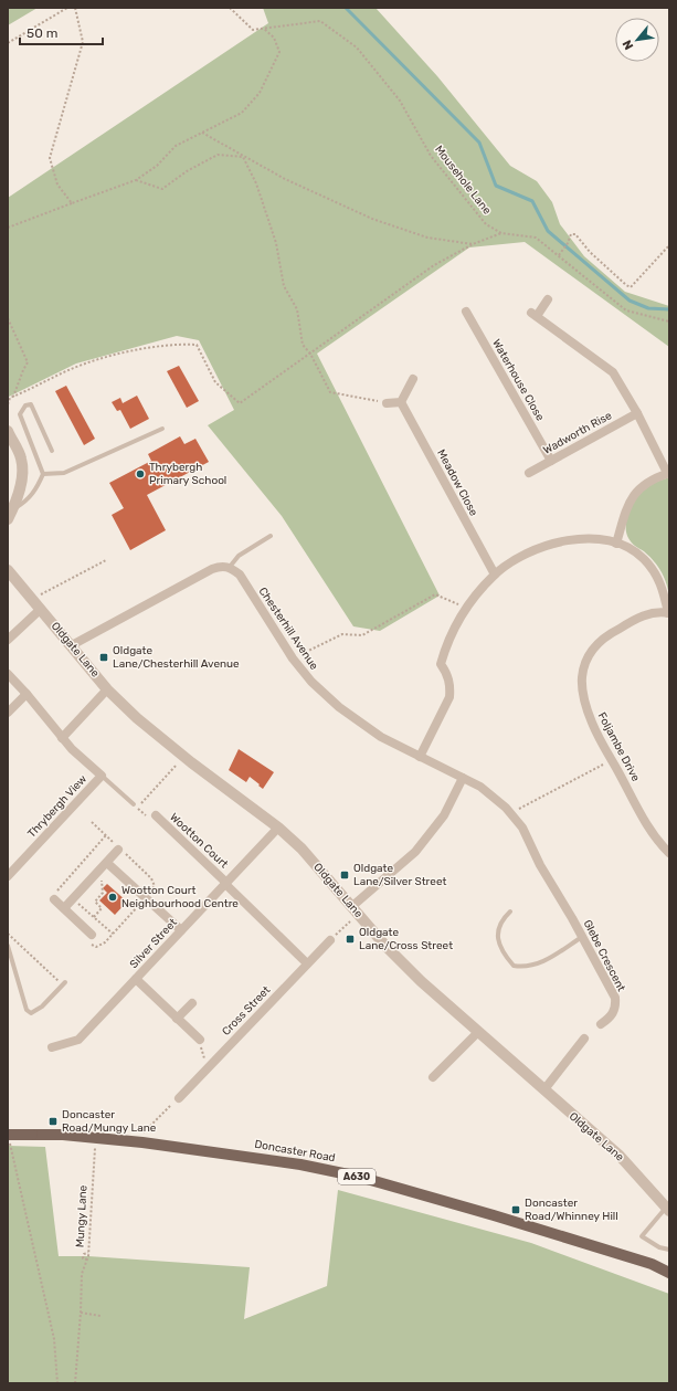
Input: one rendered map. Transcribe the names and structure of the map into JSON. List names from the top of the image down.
{
  "streets": {
    "main road": ["Doncaster Road", "A630"],
    "street": [
      "Waterhouse Close",
      "Wadworth Rise",
      "Meadow Close",
      "Chesterhill Avenue",
      "Oldgate Lane",
      "Foljambe Drive",
      "Thrybergh View",
      "Wootton Court",
      "Silver Street",
      "Glebe Crescent",
      "Cross Street"
    ],
    "path": ["Mousehole Lane", "Mungy Lane"]
  },
  "crossings": [
    ["Waterhouse Close", "Wadworth Rise"],
    ["Chesterhill Avenue", "Glebe Crescent"],
    ["Oldgate Lane", "Silver Street"],
    ["Wootton Court", "Silver Street"],
    ["Doncaster Road", "Mungy Lane"]
  ],
  "places": {
    "other": ["Thrybergh Primary School", "Wootton Court Neighbourhood Centre"],
    "transit": [
      "Oldgate Lane/Chesterhill Avenue",
      "Oldgate Lane/Silver Street",
      "Oldgate Lane/Cross Street",
      "Doncaster Road/Mungy Lane",
      "Doncaster Road/Whinney Hill"
    ]
  },
  "scale_bar": "50 m",
  "north": "bottom left"
}
